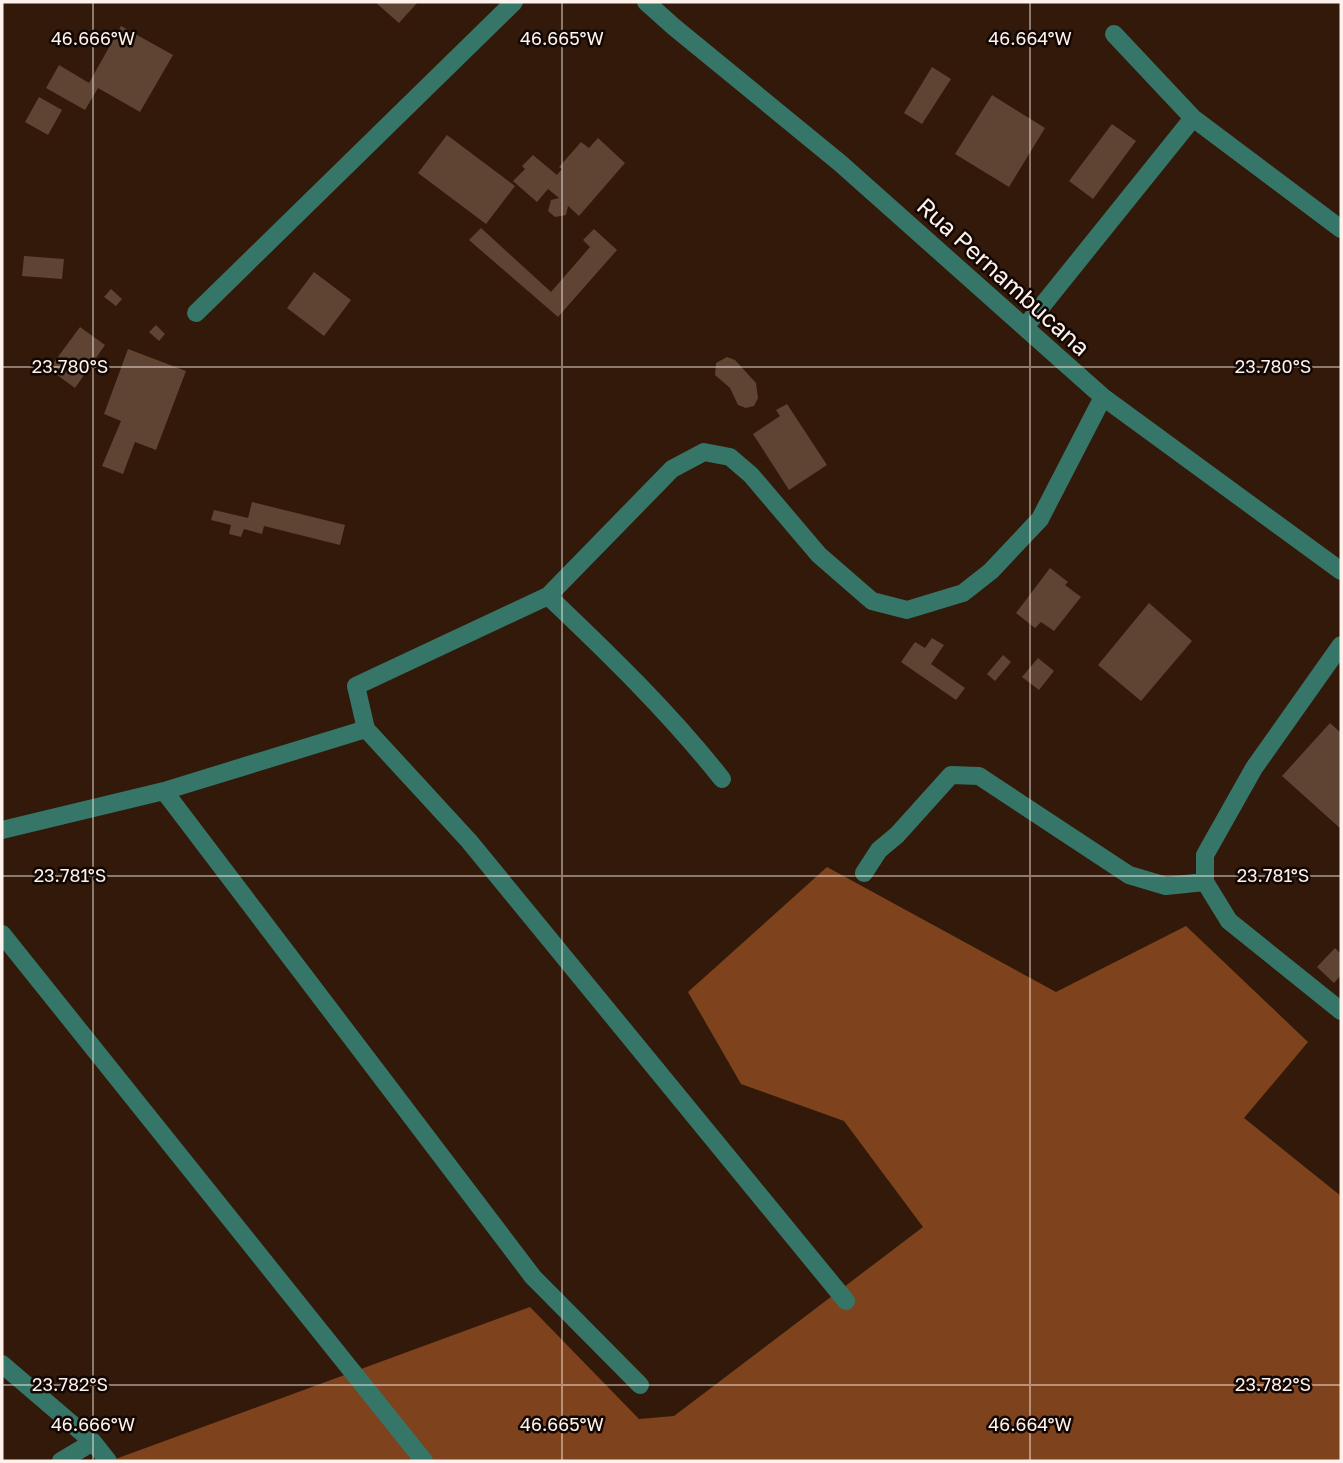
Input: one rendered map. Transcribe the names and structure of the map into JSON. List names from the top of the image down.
{
  "streets": {
    "street": ["Rua Pernambucana"]
  },
  "coordinates": [
    "46.666°W",
    "46.665°W",
    "46.664°W",
    "23.780°S",
    "23.781°S",
    "23.782°S"
  ]
}
